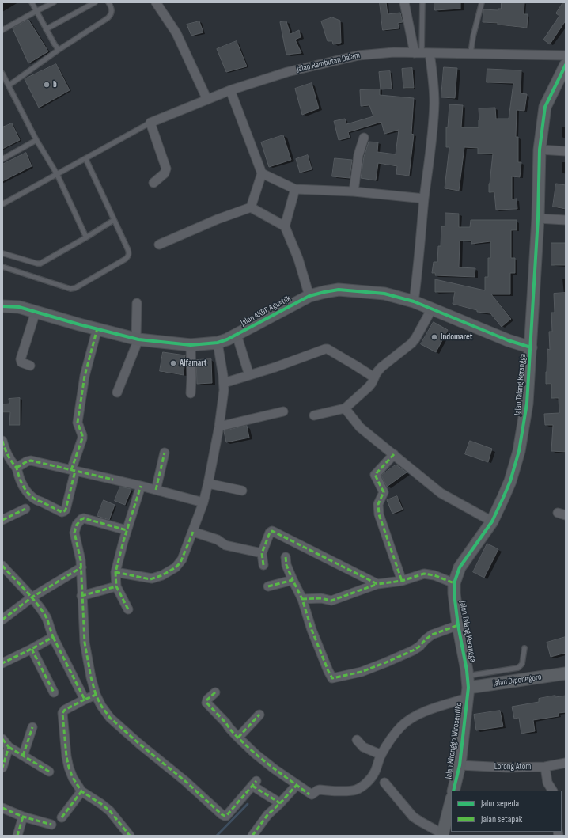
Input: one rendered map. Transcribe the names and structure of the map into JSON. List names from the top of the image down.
{
  "streets": {
    "street": [
      "Jalan Rambutan Dalam",
      "Jalan AKBP Agustjik",
      "Jalan Talang Kerangga",
      "Jalan Diponegoro",
      "Jalan Kironggo Wirosentiko",
      "Lorong Atom"
    ]
  },
  "crossings": [
    ["Jalan AKBP Agustjik", "Jalan Talang Kerangga"],
    ["Jalan Talang Kerangga", "Jalan Diponegoro"],
    ["Jalan Talang Kerangga", "Jalan Kironggo Wirosentiko"],
    ["Jalan Diponegoro", "Jalan Kironggo Wirosentiko"],
    ["Jalan Kironggo Wirosentiko", "Lorong Atom"]
  ],
  "places": ["b", "Indomaret", "Alfamart"],
  "legend": ["Jalur sepeda", "Jalan setapak"]
}
